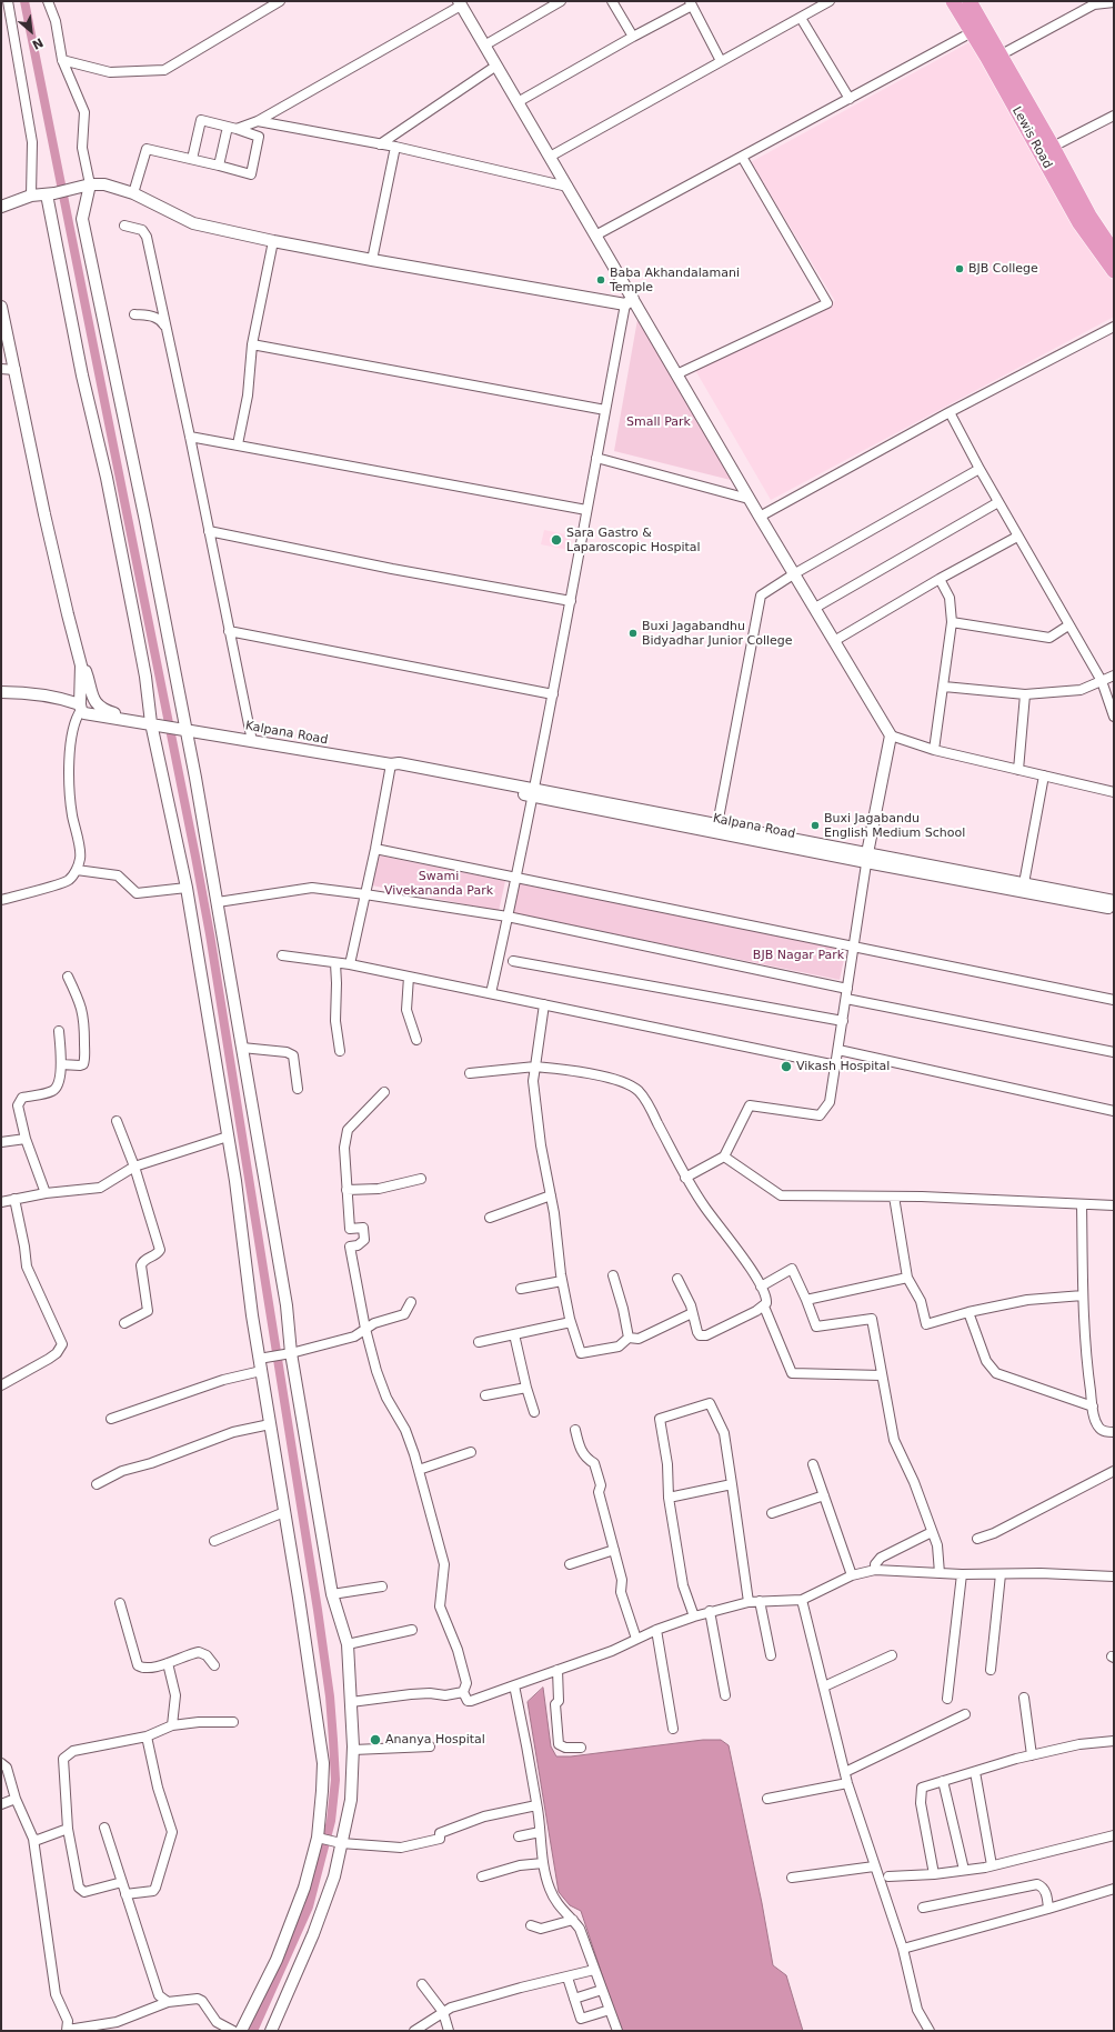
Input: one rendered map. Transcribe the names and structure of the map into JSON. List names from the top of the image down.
{
  "streets": {
    "main road": ["Lewis Road"],
    "street": ["Kalpana Road"]
  },
  "parks": ["Small Park", "Swami Vivekananda Park", "BJB Nagar Park"],
  "places": [
    "BJB College",
    "Baba Akhandalamani Temple",
    "Sara Gastro & Laparoscopic Hospital",
    "Buxi Jagabandhu Bidyadhar Junior College",
    "Buxi Jagabandu English Medium School",
    "Vikash Hospital",
    "Ananya Hospital"
  ],
  "north": "bottom right"
}
